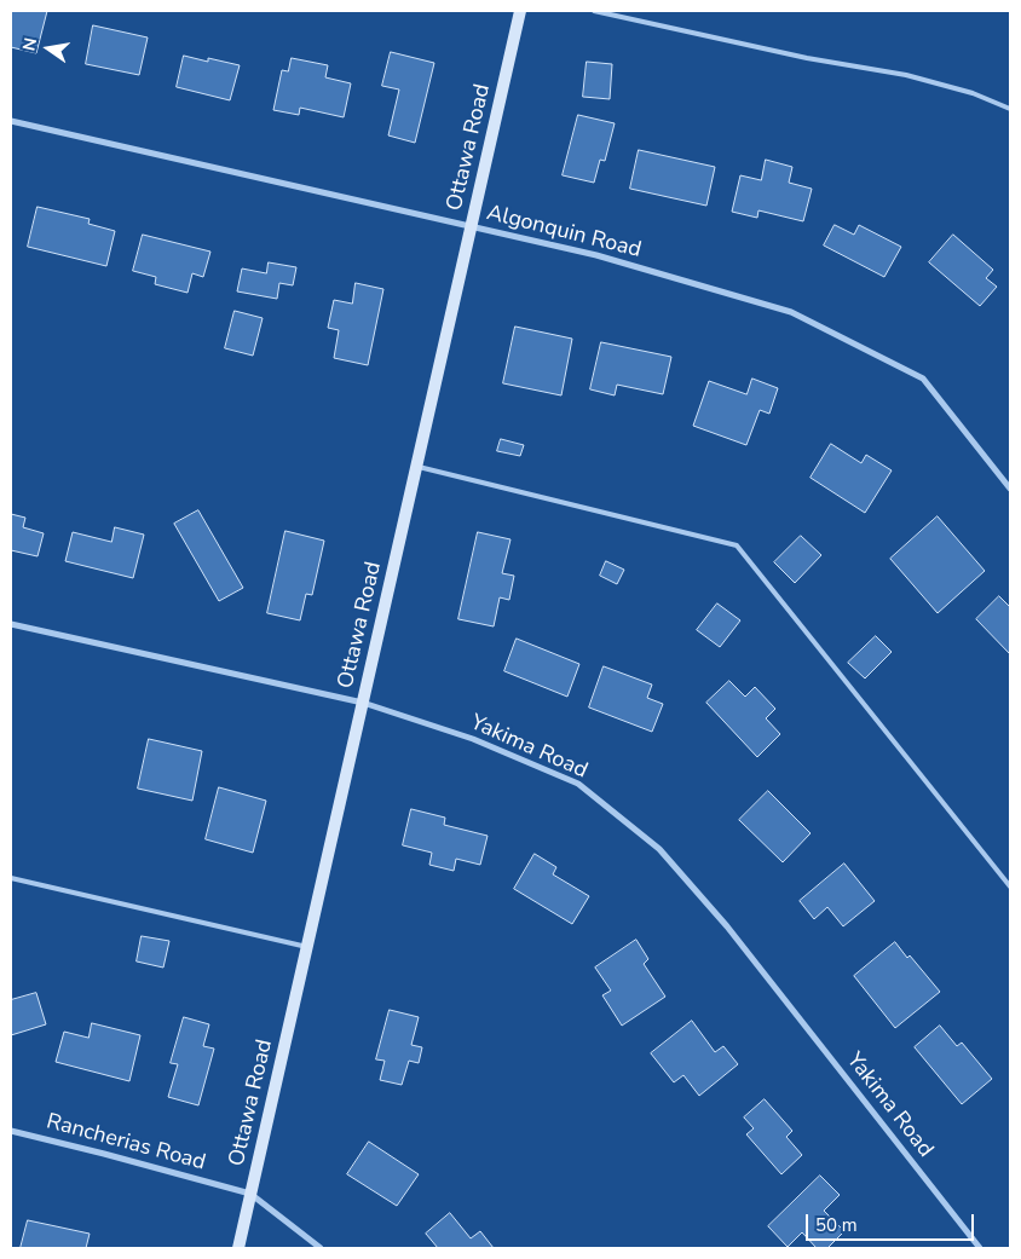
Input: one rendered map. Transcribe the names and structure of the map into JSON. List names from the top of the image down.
{
  "streets": {
    "street": [
      "Ottawa Road",
      "Algonquin Road",
      "Yakima Road",
      "Rancherias Road"
    ]
  },
  "crossings": [
    ["Ottawa Road", "Algonquin Road"],
    ["Ottawa Road", "Yakima Road"],
    ["Ottawa Road", "Rancherias Road"]
  ],
  "scale_bar": "50 m",
  "north": "left"
}
